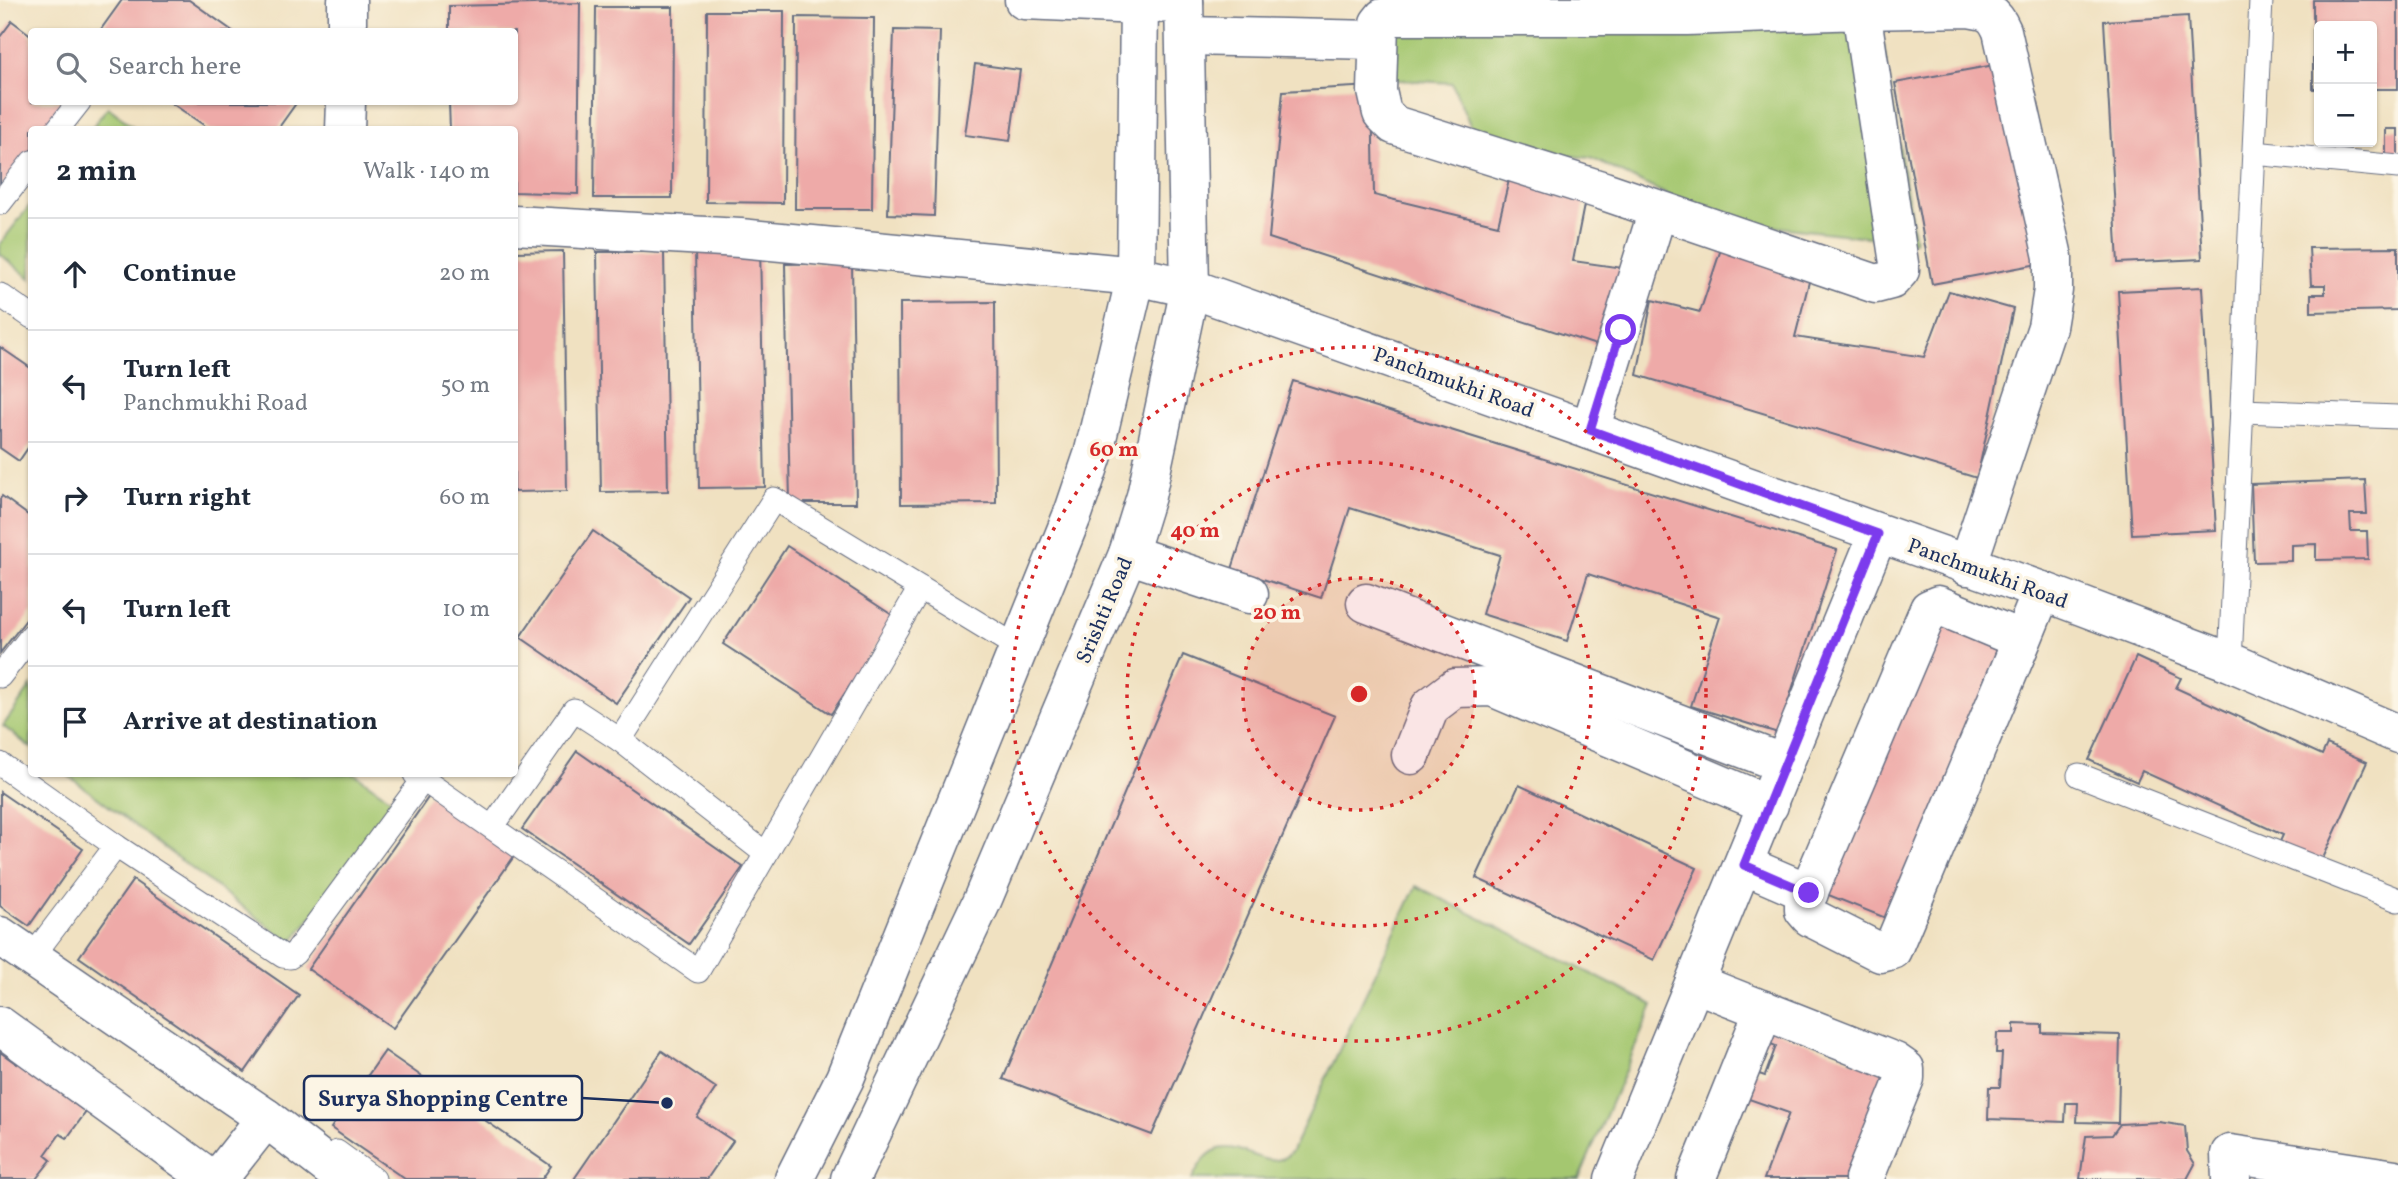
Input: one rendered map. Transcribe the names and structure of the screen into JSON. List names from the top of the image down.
{
  "streets": {
    "street": ["Panchmukhi Road", "Srishti Road"]
  },
  "crossings": [
    ["Panchmukhi Road", "Srishti Road"]
  ],
  "places": ["Surya Shopping Centre"],
  "page": {
    "map_buttons": ["+", "−"],
    "search": "Search here",
    "heading": ["2 min", "Walk · 140 m"],
    "list": [
      ["Continue", "20 m"],
      ["Turn left", "Panchmukhi Road", "50 m"],
      ["Turn right", "60 m"],
      ["Turn left", "10 m"],
      "Arrive at destination"
    ]
  },
  "rings": ["60 m", "40 m", "20 m"]
}
